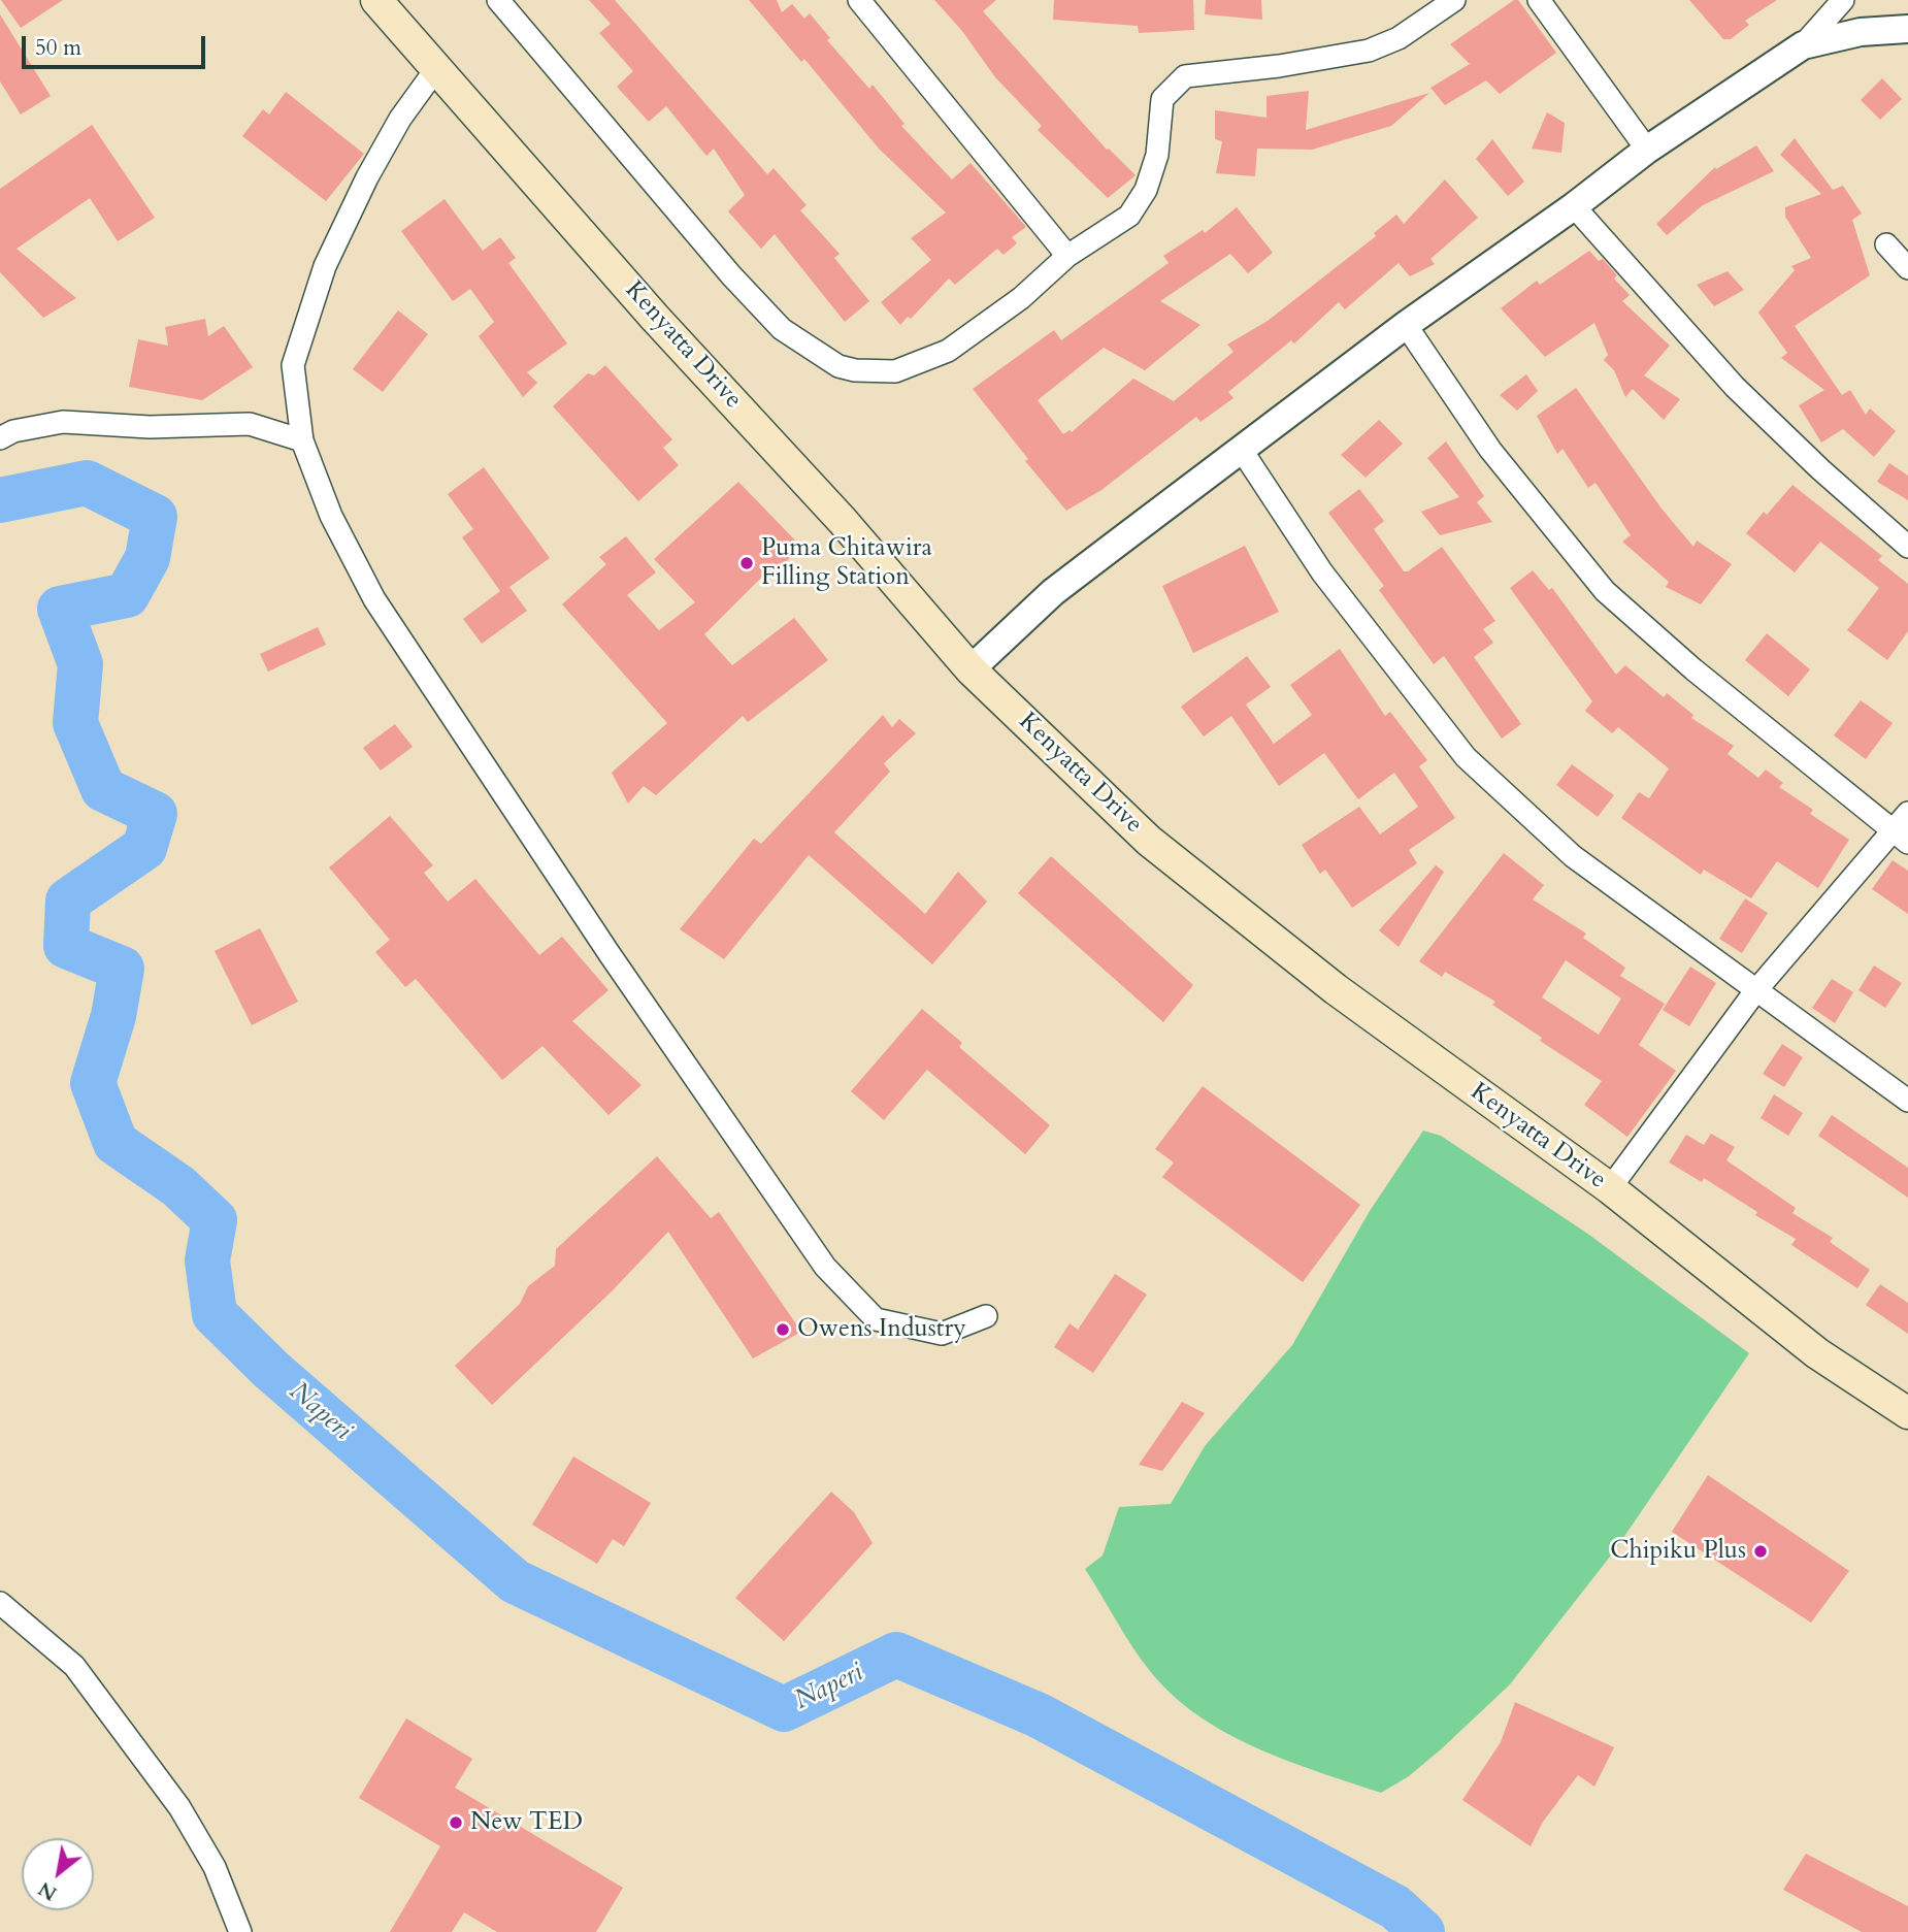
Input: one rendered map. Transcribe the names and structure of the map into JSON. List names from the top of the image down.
{
  "streets": {
    "main road": ["Kenyatta Drive"]
  },
  "water": ["Naperi"],
  "places": [
    "Puma Chitawira Filling Station",
    "Owens Industry",
    "Chipiku Plus",
    "New TED"
  ],
  "scale_bar": "50 m",
  "north": "bottom left"
}
